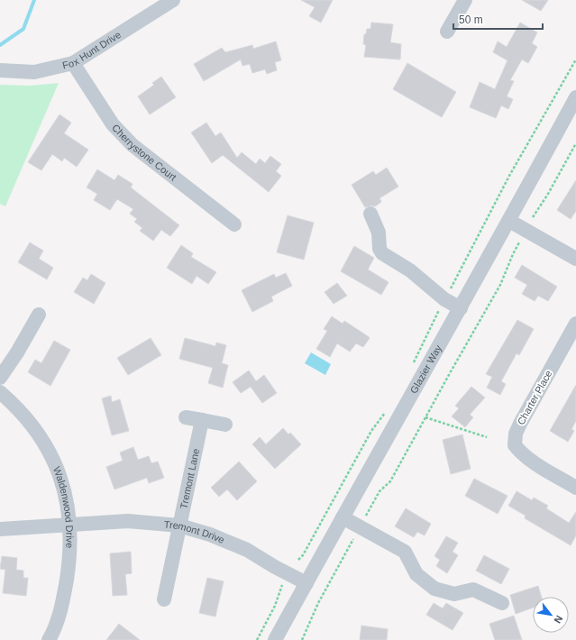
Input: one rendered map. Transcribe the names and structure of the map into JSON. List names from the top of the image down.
{
  "streets": {
    "street": [
      "Fox Hunt Drive",
      "Cherrystone Court",
      "Glazier Way",
      "Charter Place",
      "Tremont Lane",
      "Waldenwood Drive",
      "Tremont Drive"
    ]
  },
  "crossings": [
    ["Fox Hunt Drive", "Cherrystone Court"],
    ["Glazier Way", "Tremont Drive"],
    ["Tremont Lane", "Tremont Drive"],
    ["Waldenwood Drive", "Tremont Drive"]
  ],
  "scale_bar": "50 m",
  "north": "bottom right"
}
